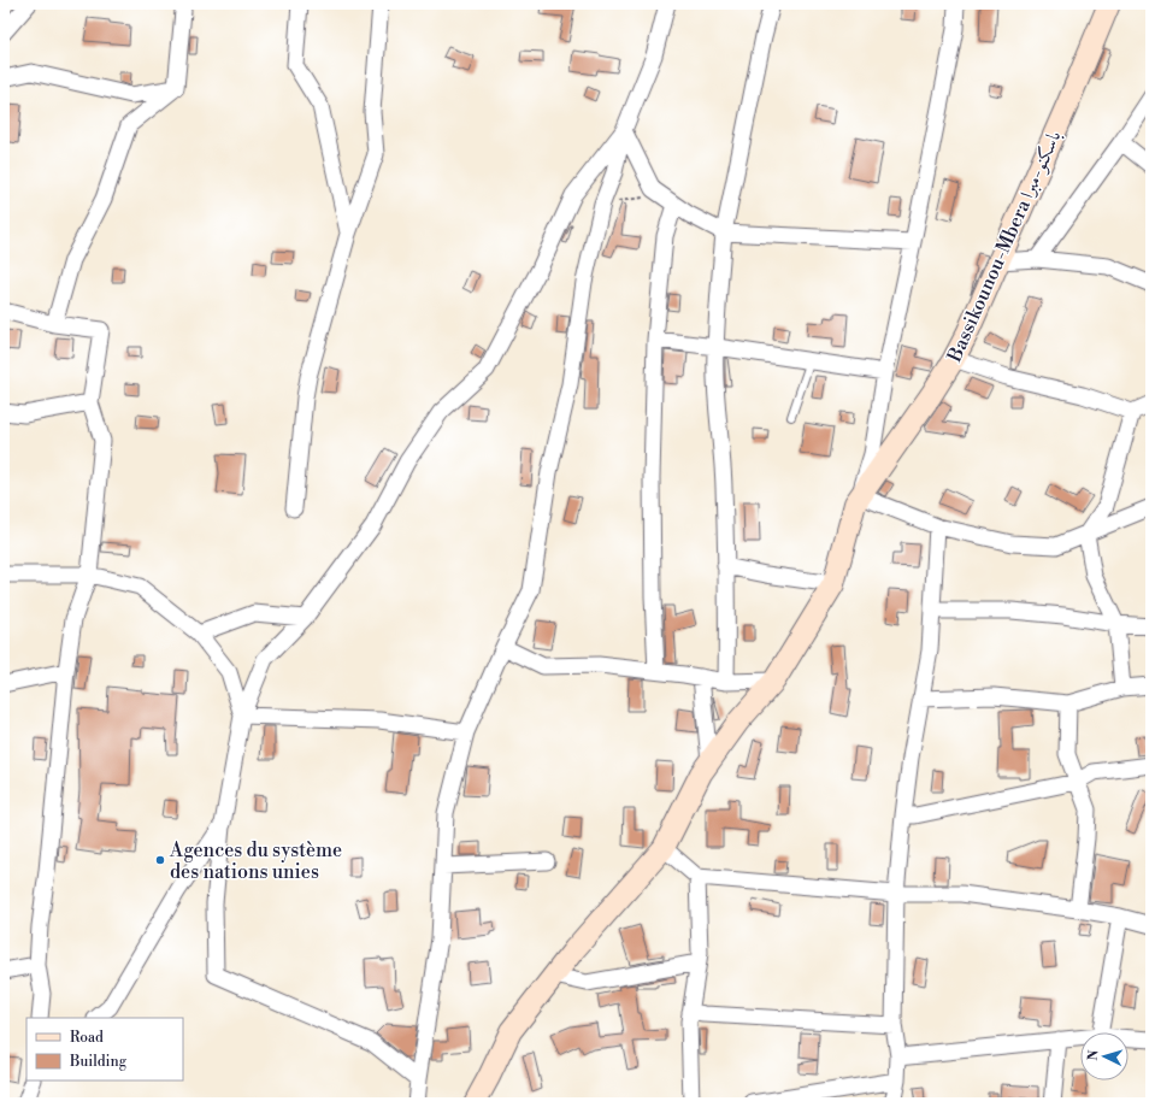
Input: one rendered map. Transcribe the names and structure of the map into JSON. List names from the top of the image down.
{
  "streets": {
    "street": ["Bassikounou-Mbera باسكنو-مبرا"]
  },
  "places": ["Agences du système des nations unies"],
  "legend": ["Road", "Building"],
  "north": "left"
}
